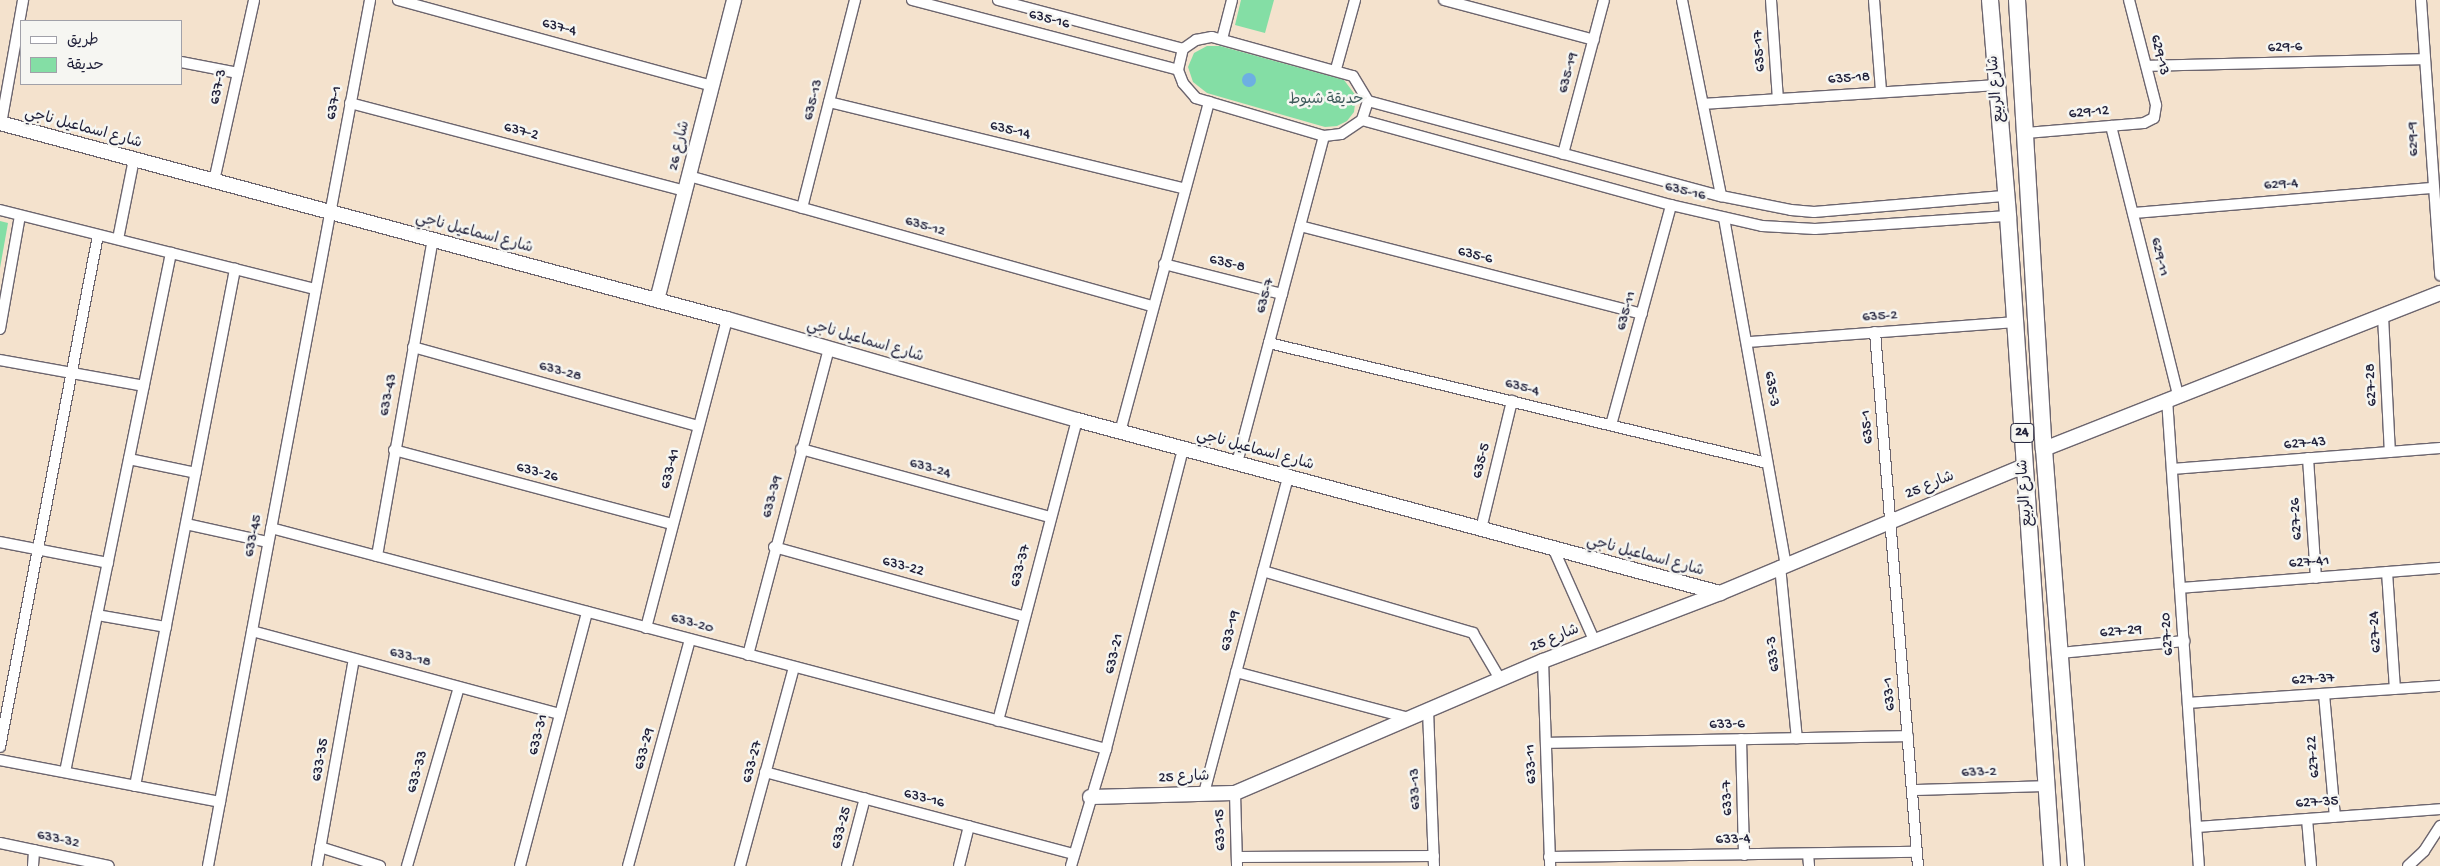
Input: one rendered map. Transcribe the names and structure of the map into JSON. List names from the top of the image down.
{
  "streets": {
    "main road": ["شارع الربيع", "24"],
    "street": [
      "635-16",
      "637-4",
      "629-6",
      "635-17",
      "629-13",
      "635-19",
      "635-18",
      "637-3",
      "635-13",
      "637-1",
      "629-12",
      "شارع اسماعيل ناجي",
      "635-14",
      "637-2",
      "629-9",
      "شارع 26",
      "629-4",
      "635-12",
      "635-6",
      "629-11",
      "635-8",
      "635-7",
      "635-11",
      "635-2",
      "633-28",
      "627-28",
      "635-4",
      "635-3",
      "633-43",
      "635-1",
      "627-43",
      "635-5",
      "633-41",
      "633-24",
      "633-26",
      "شارع 25",
      "633-39",
      "627-26",
      "633-45",
      "627-41",
      "633-37",
      "633-22",
      "633-20",
      "633-19",
      "627-29",
      "627-24",
      "627-20",
      "633-21",
      "633-3",
      "633-18",
      "627-37",
      "633-1",
      "633-6",
      "633-31",
      "633-29",
      "627-22",
      "633-35",
      "633-27",
      "633-11",
      "633-33",
      "633-2",
      "633-13",
      "633-7",
      "633-16",
      "627-35",
      "633-25",
      "633-15",
      "633-32",
      "633-4"
    ]
  },
  "crossings": [
    ["635-16", "635-19"],
    ["635-16", "شارع الربيع"],
    ["635-16", "635-11"],
    ["635-16", "635-3"],
    ["637-4", "شارع 26"],
    ["629-6", "629-13"],
    ["629-6", "629-9"],
    ["635-17", "635-18"],
    ["629-13", "629-12"],
    ["635-18", "شارع الربيع"],
    ["637-3", "شارع اسماعيل ناجي"],
    ["شارع الربيع", "629-12"],
    ["شارع الربيع", "635-2"],
    ["شارع الربيع", "شارع 25"],
    ["شارع الربيع", "627-29"],
    ["شارع الربيع", "633-2"],
    ["635-13", "635-14"],
    ["635-13", "635-12"],
    ["637-1", "شارع اسماعيل ناجي"],
    ["637-1", "637-2"],
    ["637-1", "633-45"],
    ["629-12", "629-11"],
    ["شارع اسماعيل ناجي", "شارع 26"],
    ["شارع اسماعيل ناجي", "635-7"],
    ["شارع اسماعيل ناجي", "633-43"],
    ["شارع اسماعيل ناجي", "635-5"],
    ["شارع اسماعيل ناجي", "633-41"],
    ["شارع اسماعيل ناجي", "شارع 25"],
    ["شارع اسماعيل ناجي", "633-39"],
    ["شارع اسماعيل ناجي", "633-45"],
    ["شارع اسماعيل ناجي", "633-37"],
    ["شارع اسماعيل ناجي", "633-19"],
    ["شارع اسماعيل ناجي", "633-21"],
    ["637-2", "شارع 26"],
    ["629-9", "629-4"],
    ["شارع 26", "635-12"],
    ["629-4", "629-11"],
    ["635-6", "635-7"],
    ["635-6", "635-11"],
    ["629-11", "627-20"],
    ["635-8", "635-7"],
    ["635-7", "635-4"],
    ["635-11", "635-4"],
    ["635-2", "635-3"],
    ["635-2", "635-1"],
    ["633-28", "633-43"],
    ["633-28", "633-41"],
    ["627-28", "627-43"],
    ["635-4", "635-3"],
    ["635-4", "635-5"],
    ["635-3", "شارع 25"],
    ["635-3", "633-3"],
    ["633-43", "633-26"],
    ["633-43", "633-20"],
    ["635-1", "شارع 25"],
    ["635-1", "633-1"],
    ["627-43", "627-26"],
    ["627-43", "627-20"],
    ["633-41", "633-26"],
    ["633-41", "633-20"],
    ["633-24", "633-39"],
    ["633-24", "633-37"],
    ["شارع 25", "633-19"],
    ["شارع 25", "633-21"],
    ["شارع 25", "633-3"],
    ["شارع 25", "633-1"],
    ["شارع 25", "633-11"],
    ["شارع 25", "633-13"],
    ["شارع 25", "633-15"],
    ["633-39", "633-22"],
    ["633-39", "633-20"],
    ["627-26", "627-41"],
    ["633-45", "633-20"],
    ["633-45", "633-18"],
    ["627-41", "627-24"],
    ["627-41", "627-20"],
    ["633-37", "633-22"],
    ["633-37", "633-20"],
    ["633-20", "633-21"],
    ["633-20", "633-31"],
    ["633-20", "633-29"],
    ["633-20", "633-27"],
    ["627-29", "627-20"],
    ["627-24", "627-37"],
    ["627-20", "627-37"],
    ["627-20", "627-35"],
    ["633-21", "633-16"],
    ["633-3", "633-6"],
    ["633-18", "633-31"],
    ["633-18", "633-35"],
    ["633-18", "633-33"],
    ["627-37", "627-22"],
    ["633-1", "633-6"],
    ["633-1", "633-2"],
    ["633-1", "633-4"],
    ["633-6", "633-11"],
    ["633-6", "633-7"],
    ["627-22", "627-35"],
    ["633-27", "633-16"],
    ["633-11", "633-4"],
    ["633-7", "633-4"],
    ["633-16", "633-25"]
  ],
  "parks": ["حديقة شبوط"],
  "legend": ["طريق", "حديقة"]
}
